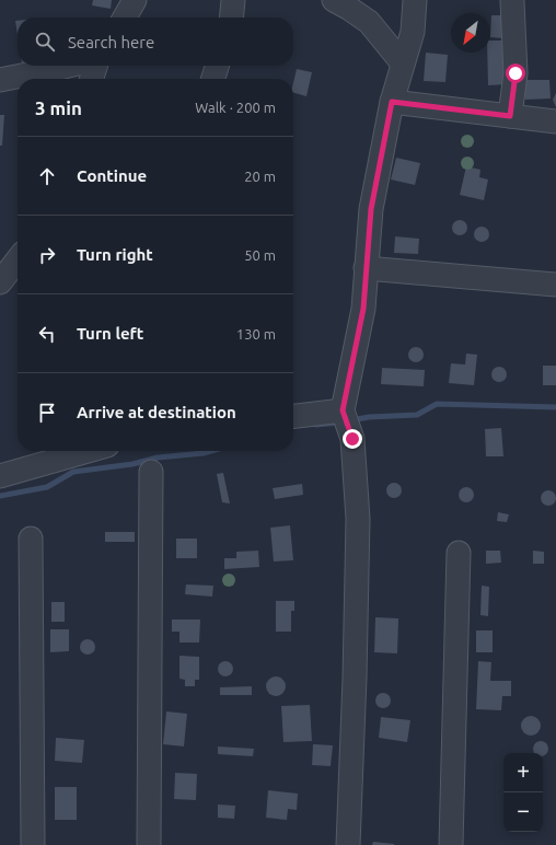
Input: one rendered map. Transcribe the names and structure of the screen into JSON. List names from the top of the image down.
{
  "north": "bottom left",
  "page": {
    "search": "Search here",
    "heading": ["3 min", "Walk · 200 m"],
    "list": [
      ["Continue", "20 m"],
      ["Turn right", "50 m"],
      ["Turn left", "130 m"],
      "Arrive at destination"
    ],
    "map_buttons": ["+", "−"]
  }
}
